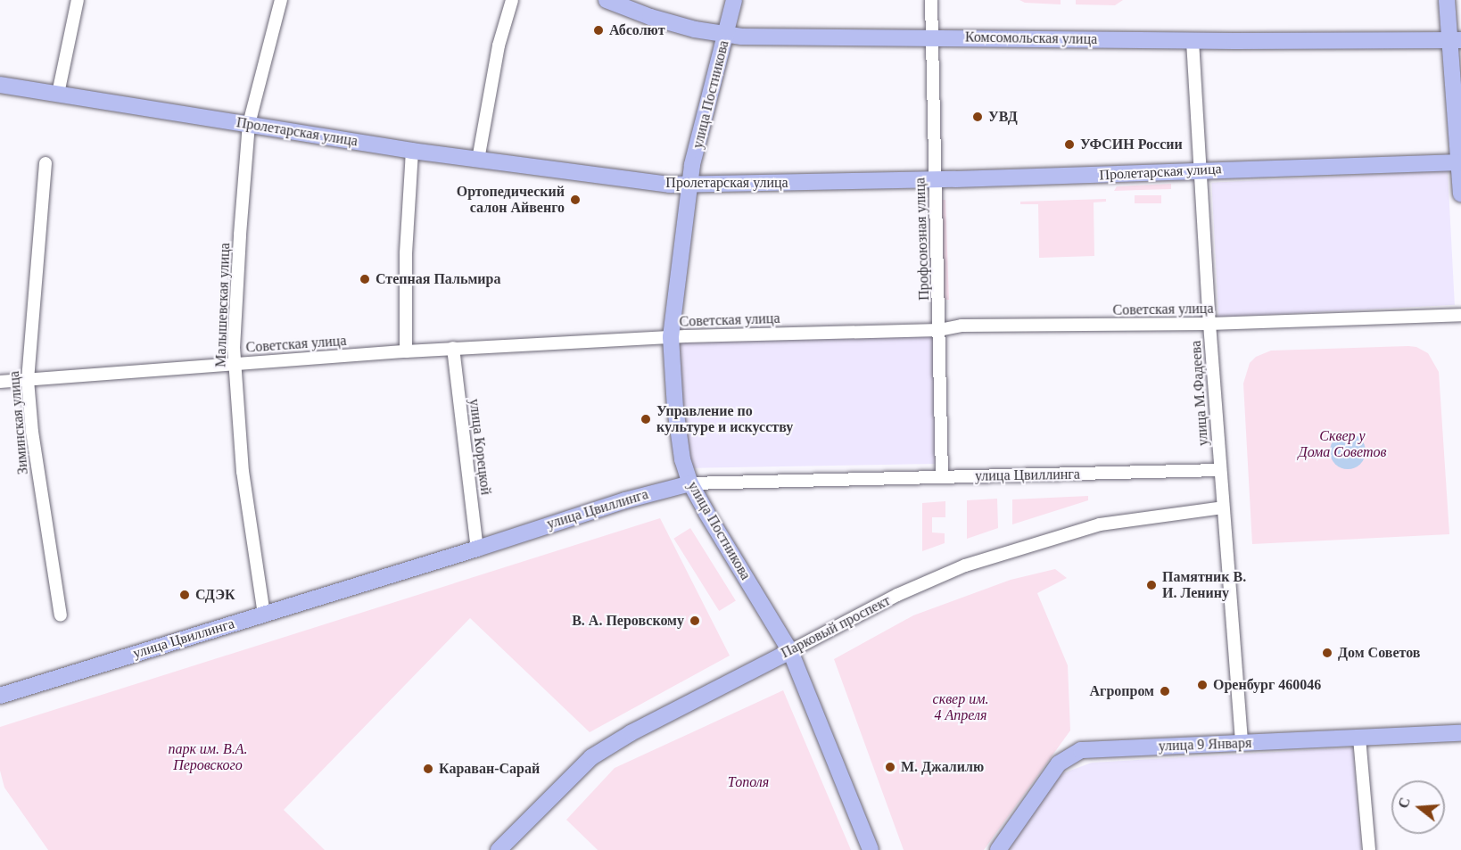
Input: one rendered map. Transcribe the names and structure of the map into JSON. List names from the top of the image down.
{
  "streets": {
    "main road": [
      "Комсомольская улица",
      "улица Постникова",
      "Пролетарская улица",
      "улица Цвиллинга",
      "Парковый проспект",
      "улица 9 Января"
    ],
    "street": [
      "Профсоюзная улица",
      "Малышевская улица",
      "Советская улица",
      "улица М.Фадеева",
      "Зиминская улица",
      "улица Корецкой"
    ]
  },
  "crossings": [
    ["Комсомольская улица", "улица Постникова"],
    ["Комсомольская улица", "Профсоюзная улица"],
    ["Комсомольская улица", "улица М.Фадеева"],
    ["улица Постникова", "Пролетарская улица"],
    ["улица Постникова", "Советская улица"],
    ["улица Постникова", "улица Цвиллинга"],
    ["улица Постникова", "Парковый проспект"],
    ["Пролетарская улица", "Профсоюзная улица"],
    ["Пролетарская улица", "Малышевская улица"],
    ["Пролетарская улица", "улица М.Фадеева"],
    ["Профсоюзная улица", "Советская улица"],
    ["Профсоюзная улица", "улица Цвиллинга"],
    ["Малышевская улица", "Советская улица"],
    ["Малышевская улица", "улица Цвиллинга"],
    ["Советская улица", "улица М.Фадеева"],
    ["Советская улица", "Зиминская улица"],
    ["Советская улица", "улица Корецкой"],
    ["улица М.Фадеева", "улица Цвиллинга"],
    ["улица М.Фадеева", "Парковый проспект"],
    ["улица М.Фадеева", "улица 9 Января"],
    ["улица Корецкой", "улица Цвиллинга"]
  ],
  "parks": [
    "Сквер у Дома Советов",
    "сквер им. 4 Апреля",
    "парк им. В.А. Перовского",
    "Тополя"
  ],
  "places": [
    "Абсолют",
    "УВД",
    "УФСИН России",
    "Ортопедический салон Айвенго",
    "Степная Пальмира",
    "Управление по культуре и искусству",
    "Памятник В. И. Ленину",
    "СДЭК",
    "В. А. Перовскому",
    "Дом Советов",
    "Оренбург 460046",
    "Агропром",
    "М. Джалилю",
    "Караван-Сарай"
  ],
  "north": "left"
}
